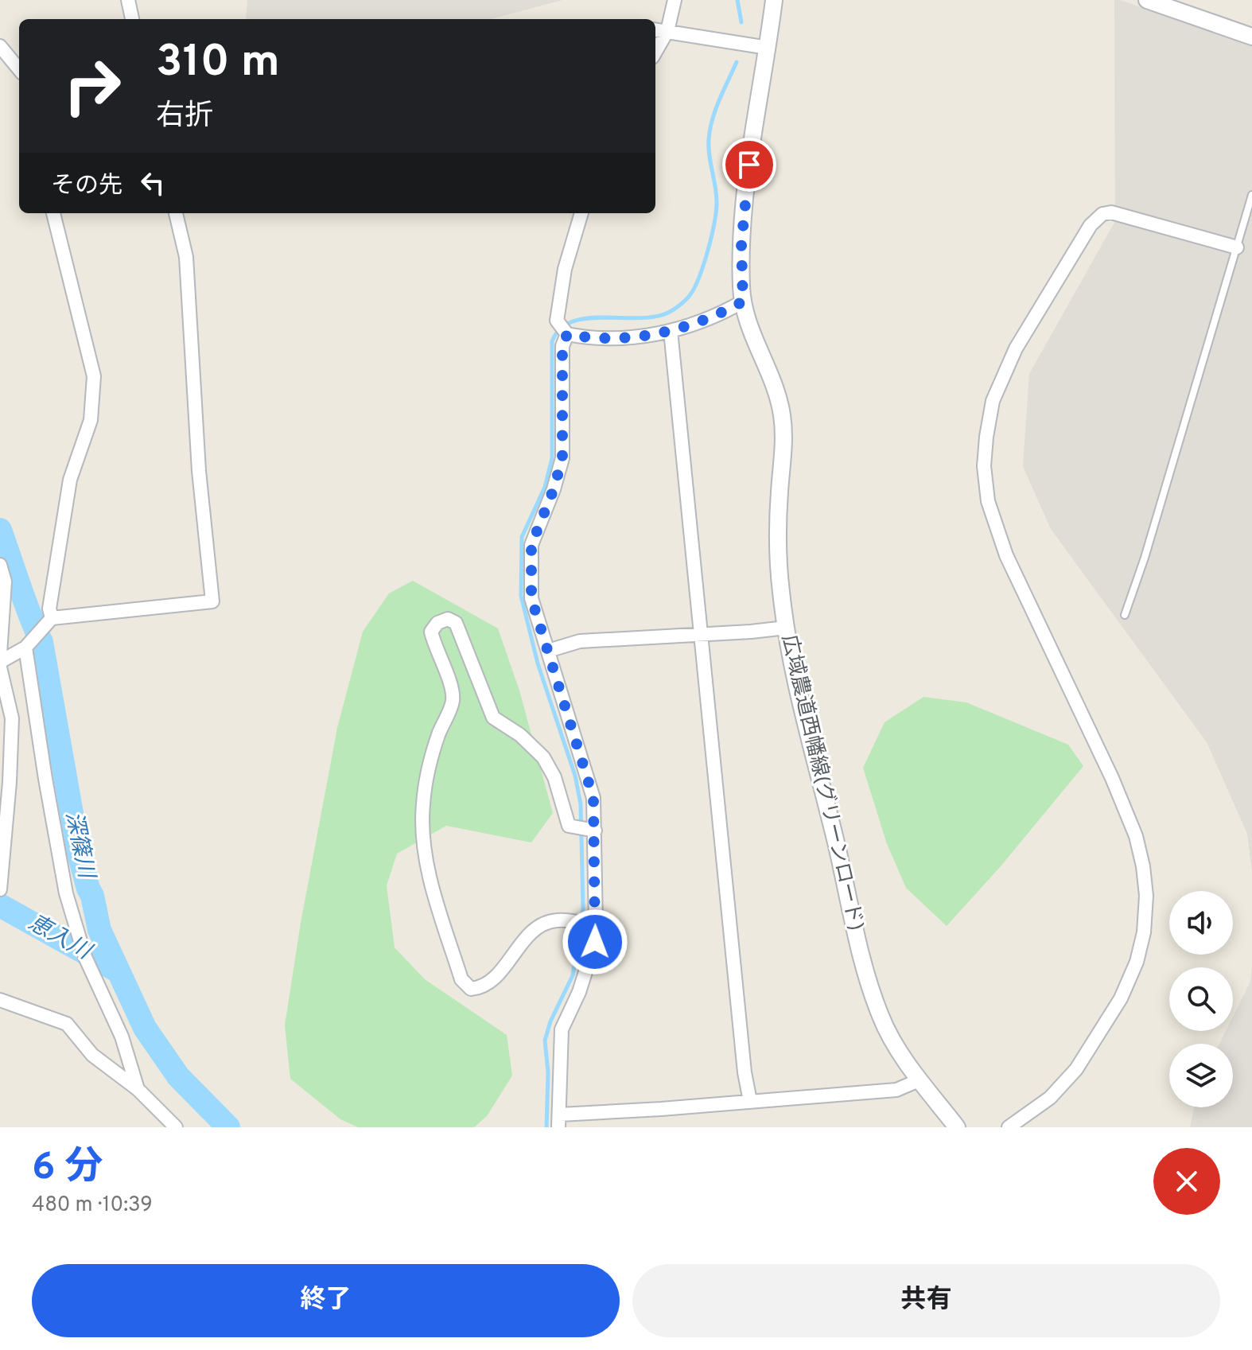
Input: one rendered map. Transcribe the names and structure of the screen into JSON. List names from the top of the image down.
{
  "streets": {
    "street": ["広域農道西幡線(グリーンロード)"]
  },
  "water": ["深篠川", "恵入川"],
  "page": {
    "turn": ["310 m", "右折"],
    "then": "その先",
    "heading": ["6 分", "480 m · 10:39"],
    "buttons": ["終了", "共有"]
  }
}
